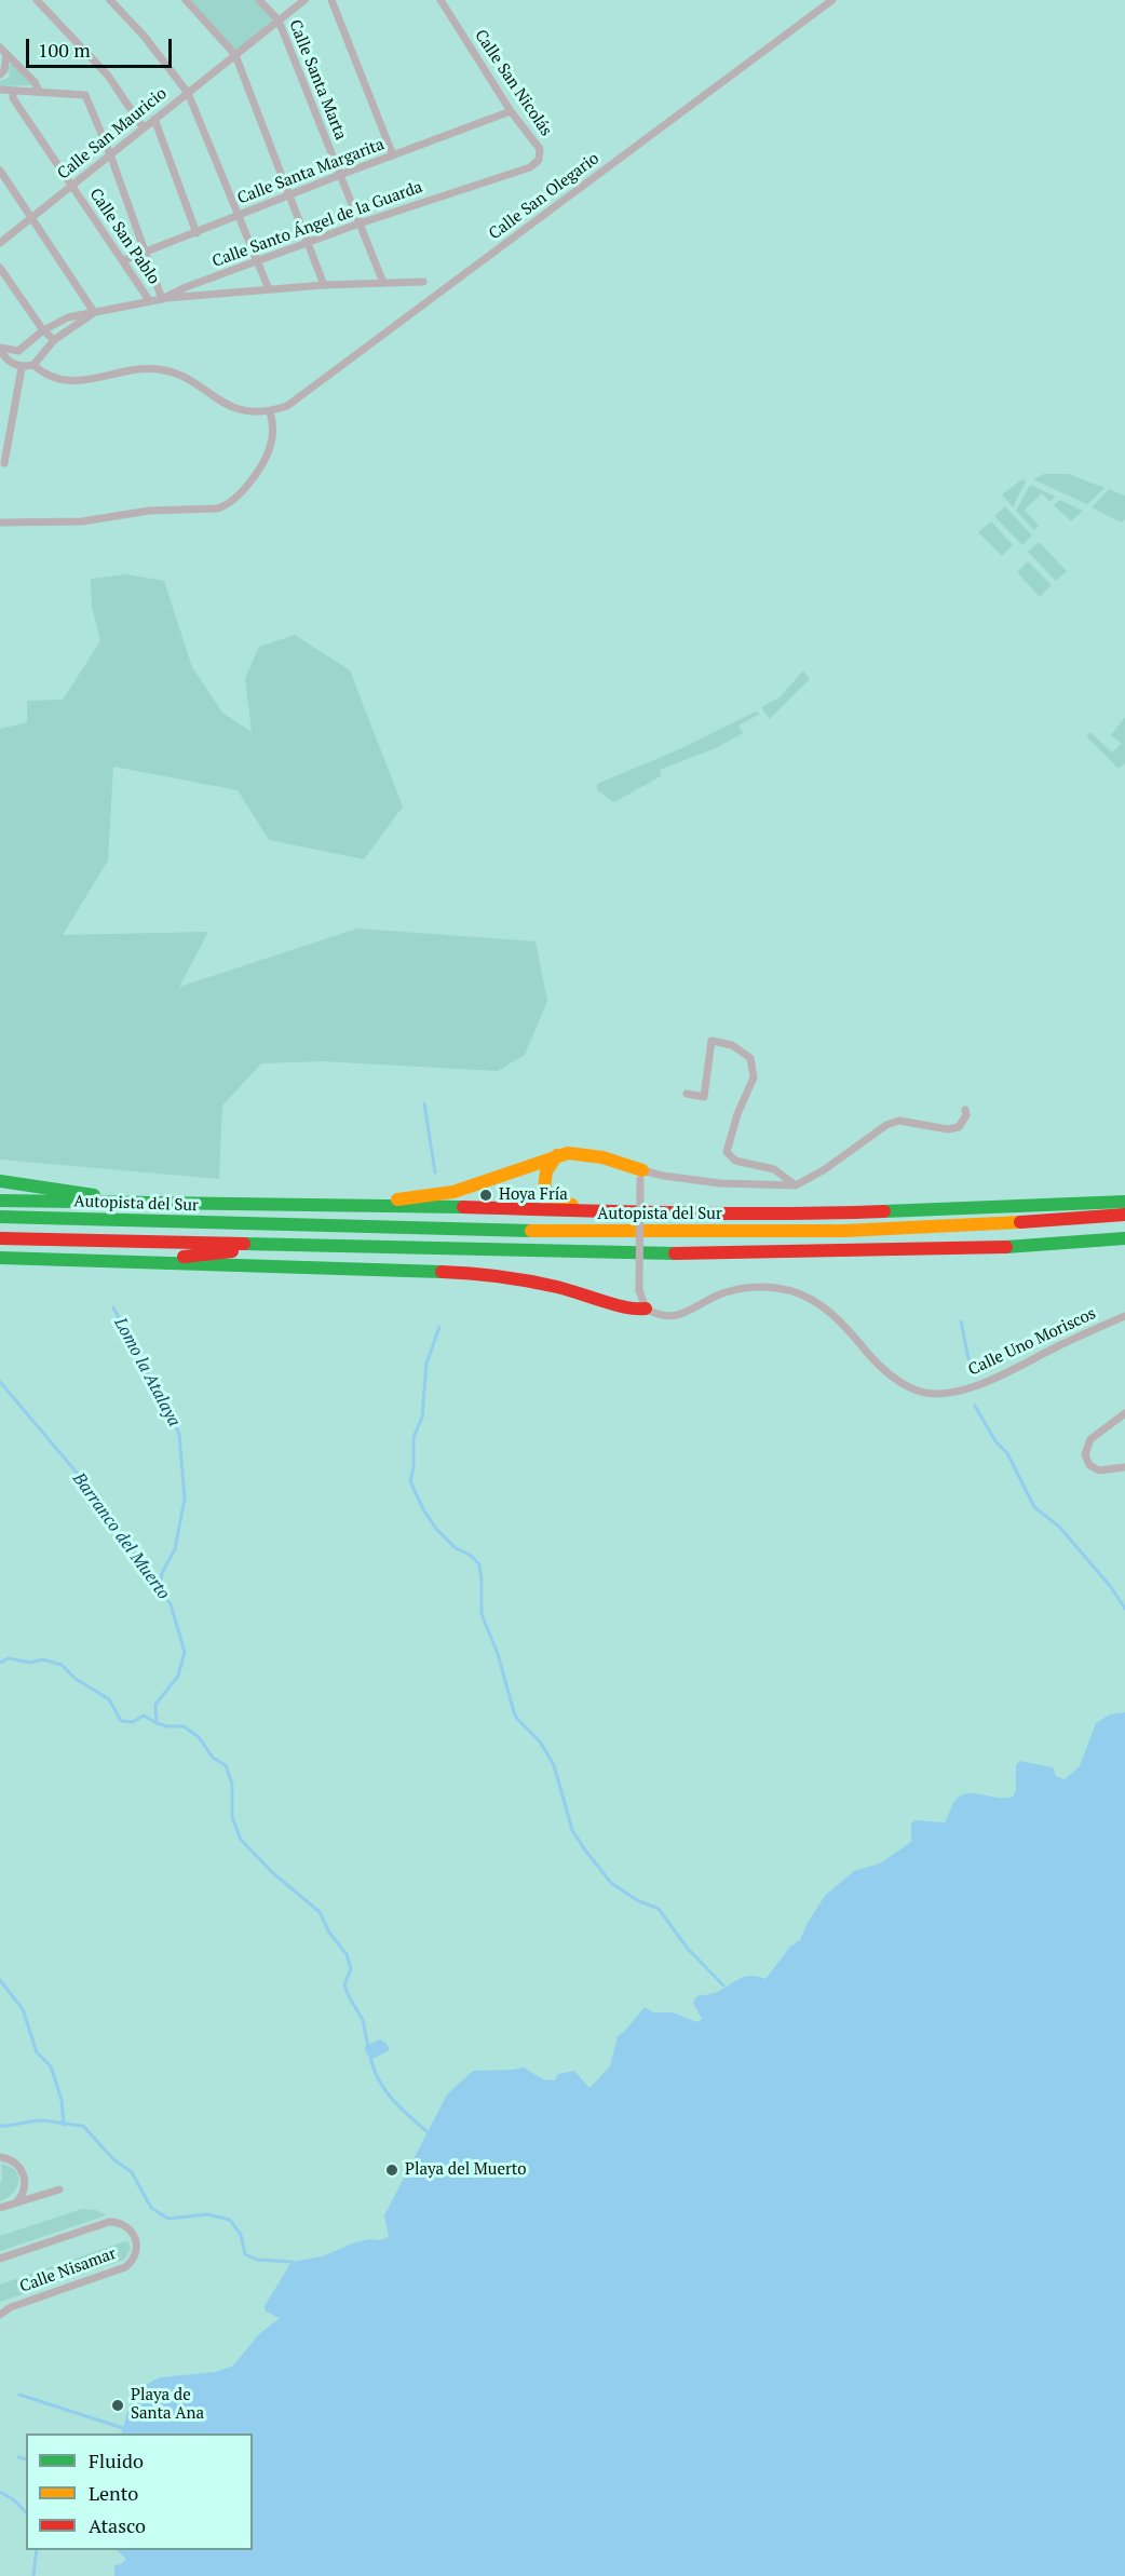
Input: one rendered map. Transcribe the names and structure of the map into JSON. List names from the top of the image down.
{
  "streets": {
    "highway": ["Autopista del Sur"],
    "street": [
      "Calle Santa Marta",
      "Calle San Nicolás",
      "Calle San Mauricio",
      "Calle Santa Margarita",
      "Calle San Olegario",
      "Calle Santo Ángel de la Guarda",
      "Calle San Pablo",
      "Calle Uno Moriscos",
      "Calle Nisamar"
    ]
  },
  "crossings": [
    ["Calle Santa Marta", "Calle San Mauricio"],
    ["Calle Santa Marta", "Calle Santa Margarita"],
    ["Calle Santa Marta", "Calle Santo Ángel de la Guarda"],
    ["Calle San Nicolás", "Calle Santa Margarita"],
    ["Calle San Nicolás", "Calle Santo Ángel de la Guarda"],
    ["Calle San Mauricio", "Calle San Pablo"],
    ["Calle Santa Margarita", "Calle San Pablo"],
    ["Calle Santo Ángel de la Guarda", "Calle San Pablo"]
  ],
  "water": ["Lomo la Atalaya", "Barranco del Muerto"],
  "places": ["Hoya Fría", "Playa del Muerto", "Playa de Santa Ana"],
  "legend": ["Fluido", "Lento", "Atasco"],
  "scale_bar": "100 m"
}
